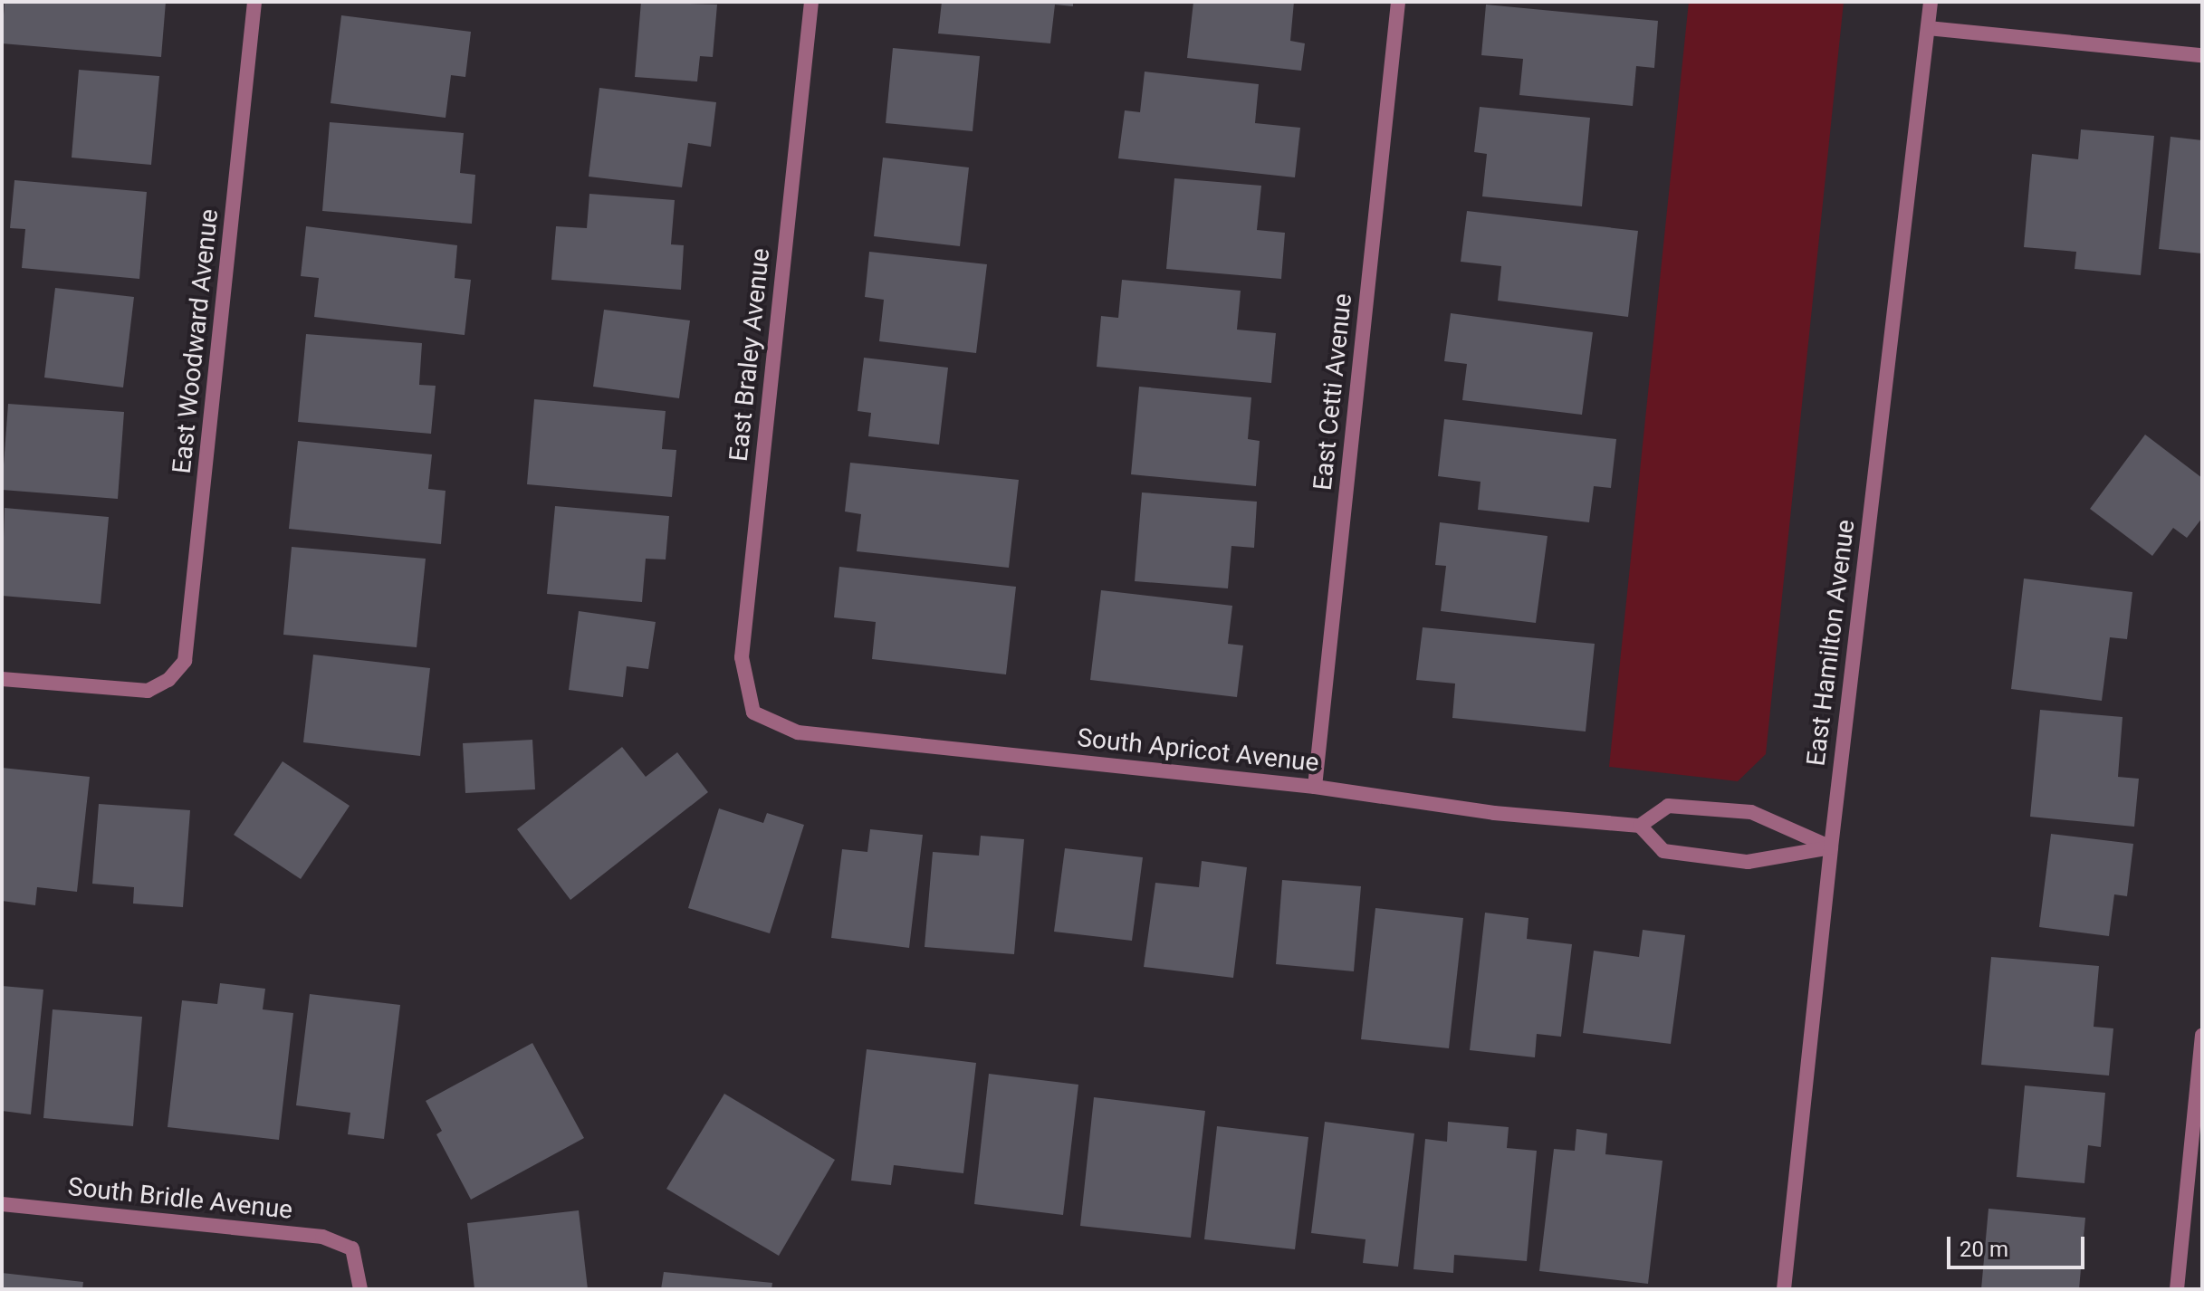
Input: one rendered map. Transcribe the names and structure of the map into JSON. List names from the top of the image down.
{
  "streets": {
    "street": [
      "East Woodward Avenue",
      "East Braley Avenue",
      "East Cetti Avenue",
      "East Hamilton Avenue",
      "South Apricot Avenue",
      "South Bridle Avenue"
    ]
  },
  "crossings": [
    ["East Braley Avenue", "South Apricot Avenue"],
    ["East Cetti Avenue", "South Apricot Avenue"]
  ],
  "scale_bar": "20 m"
}
